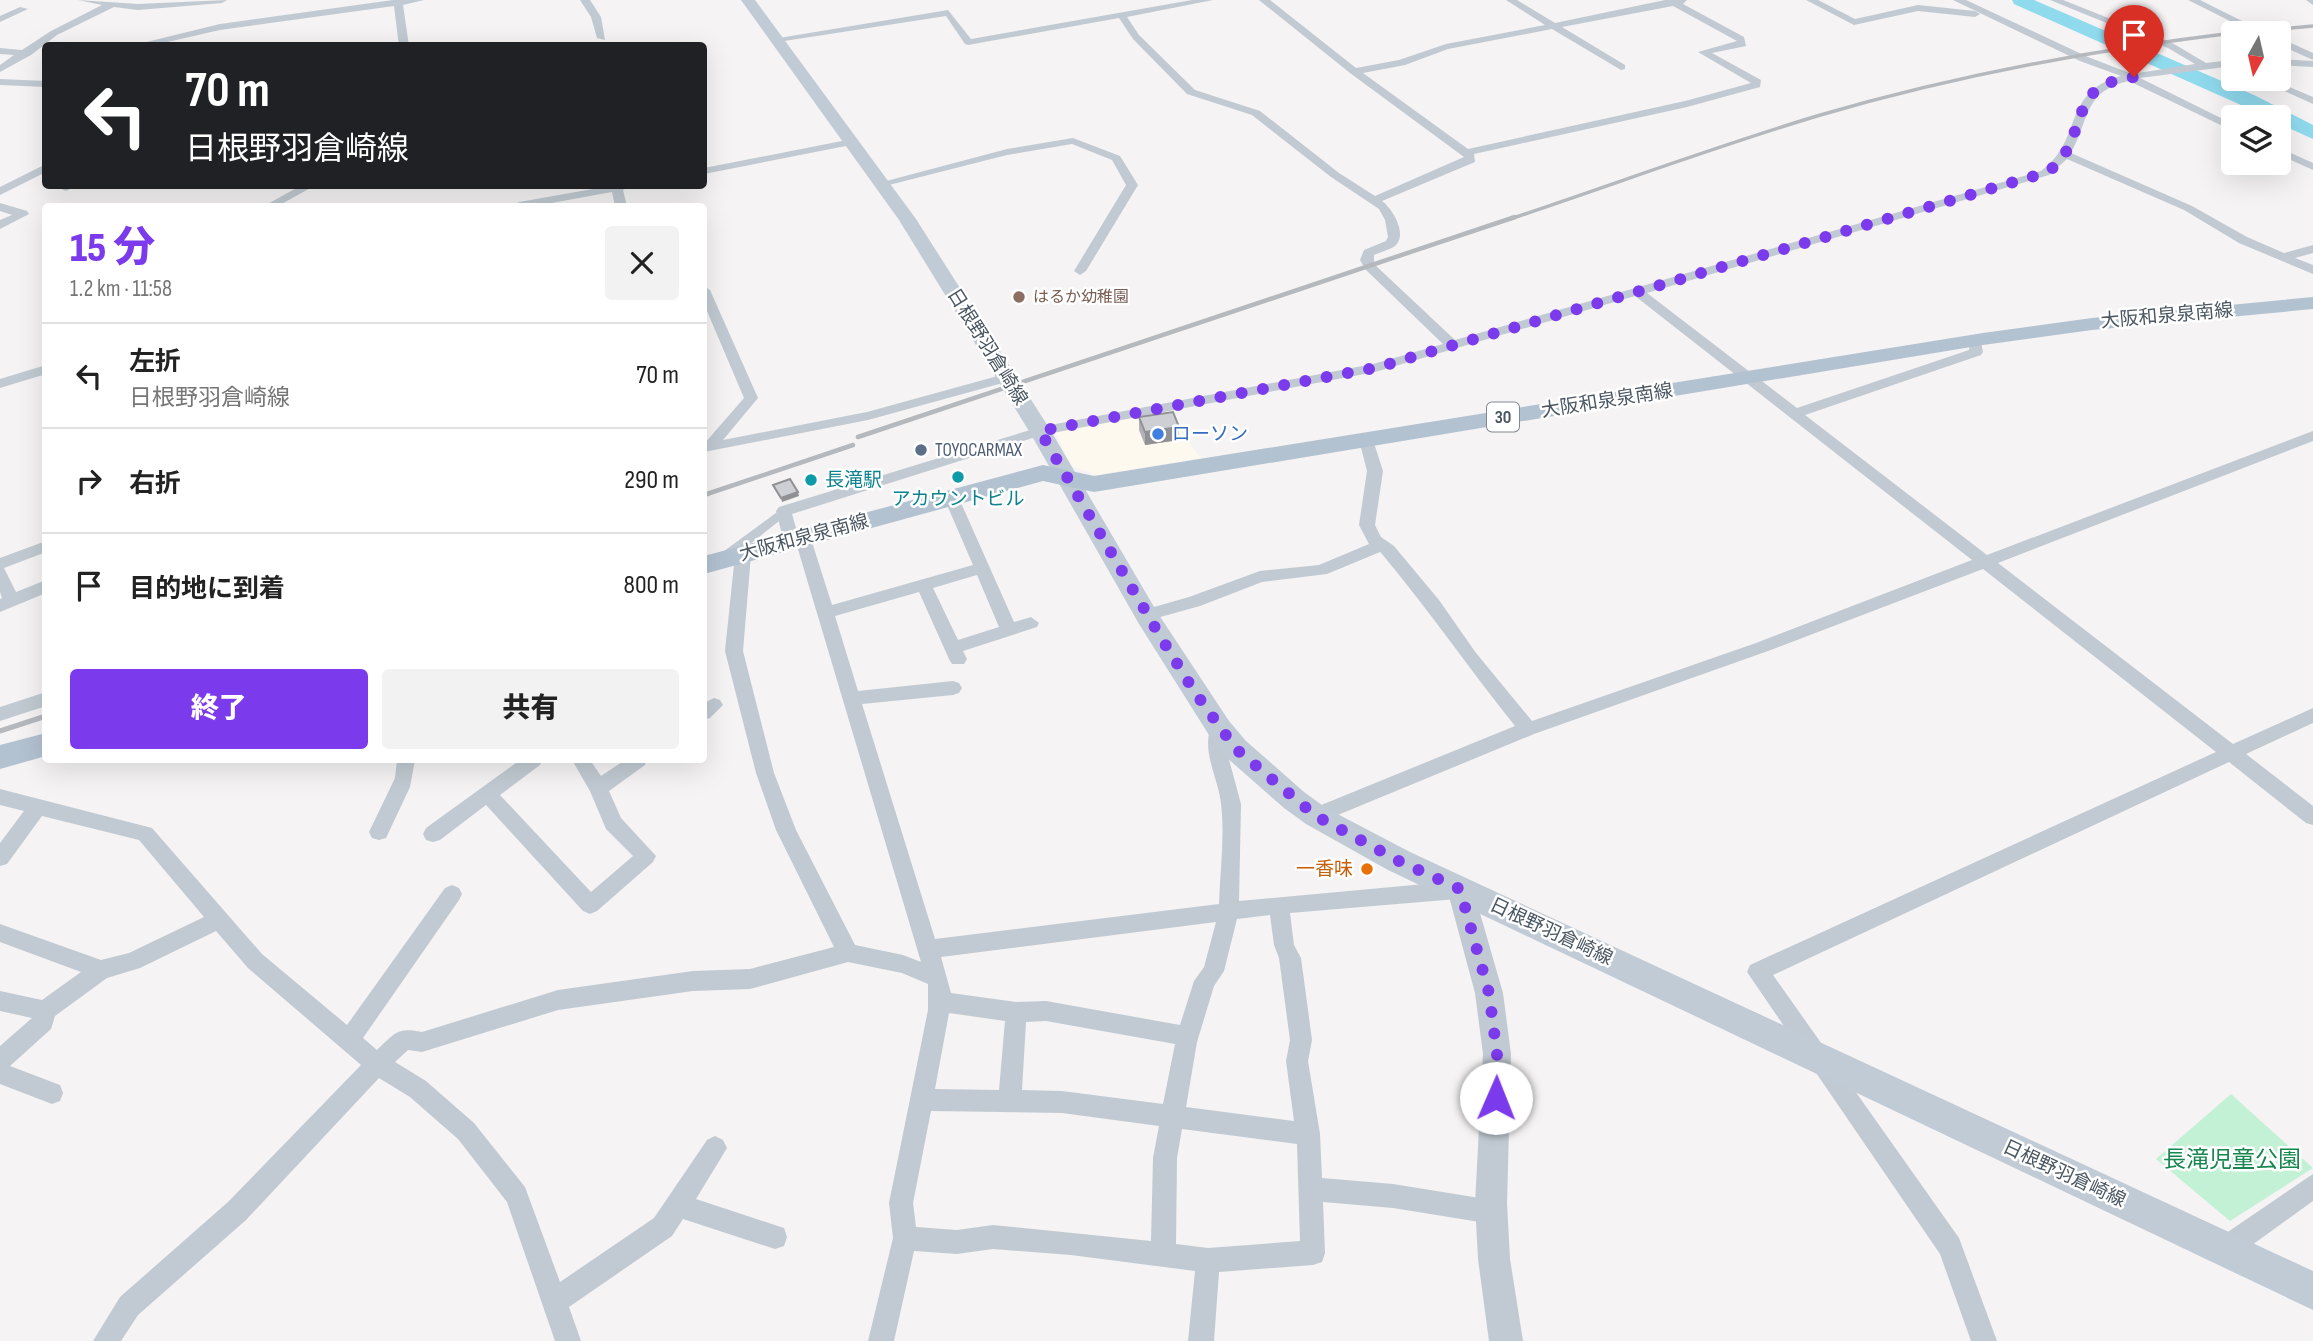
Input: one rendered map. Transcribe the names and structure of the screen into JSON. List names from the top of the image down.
{
  "streets": {
    "main road": ["大阪和泉泉南線", "日根野羽倉崎線", "30"]
  },
  "crossings": [
    ["大阪和泉泉南線", "日根野羽倉崎線"]
  ],
  "parks": ["長滝児童公園"],
  "places": [
    "はるか幼稚園",
    "ローソン",
    "TOYOCARMAX",
    "アカウントビル",
    "長滝駅",
    "一香味"
  ],
  "north": "bottom",
  "page": {
    "turn": ["70 m", "日根野羽倉崎線"],
    "heading": ["15 分", "1.2 km · 11:58"],
    "list": [
      {
        "name": "左折",
        "note": "日根野羽倉崎線",
        "value": "70 m"
      },
      {
        "name": "右折",
        "value": "290 m"
      },
      {
        "name": "目的地に到着",
        "value": "800 m"
      }
    ],
    "buttons": ["終了", "共有"]
  }
}
